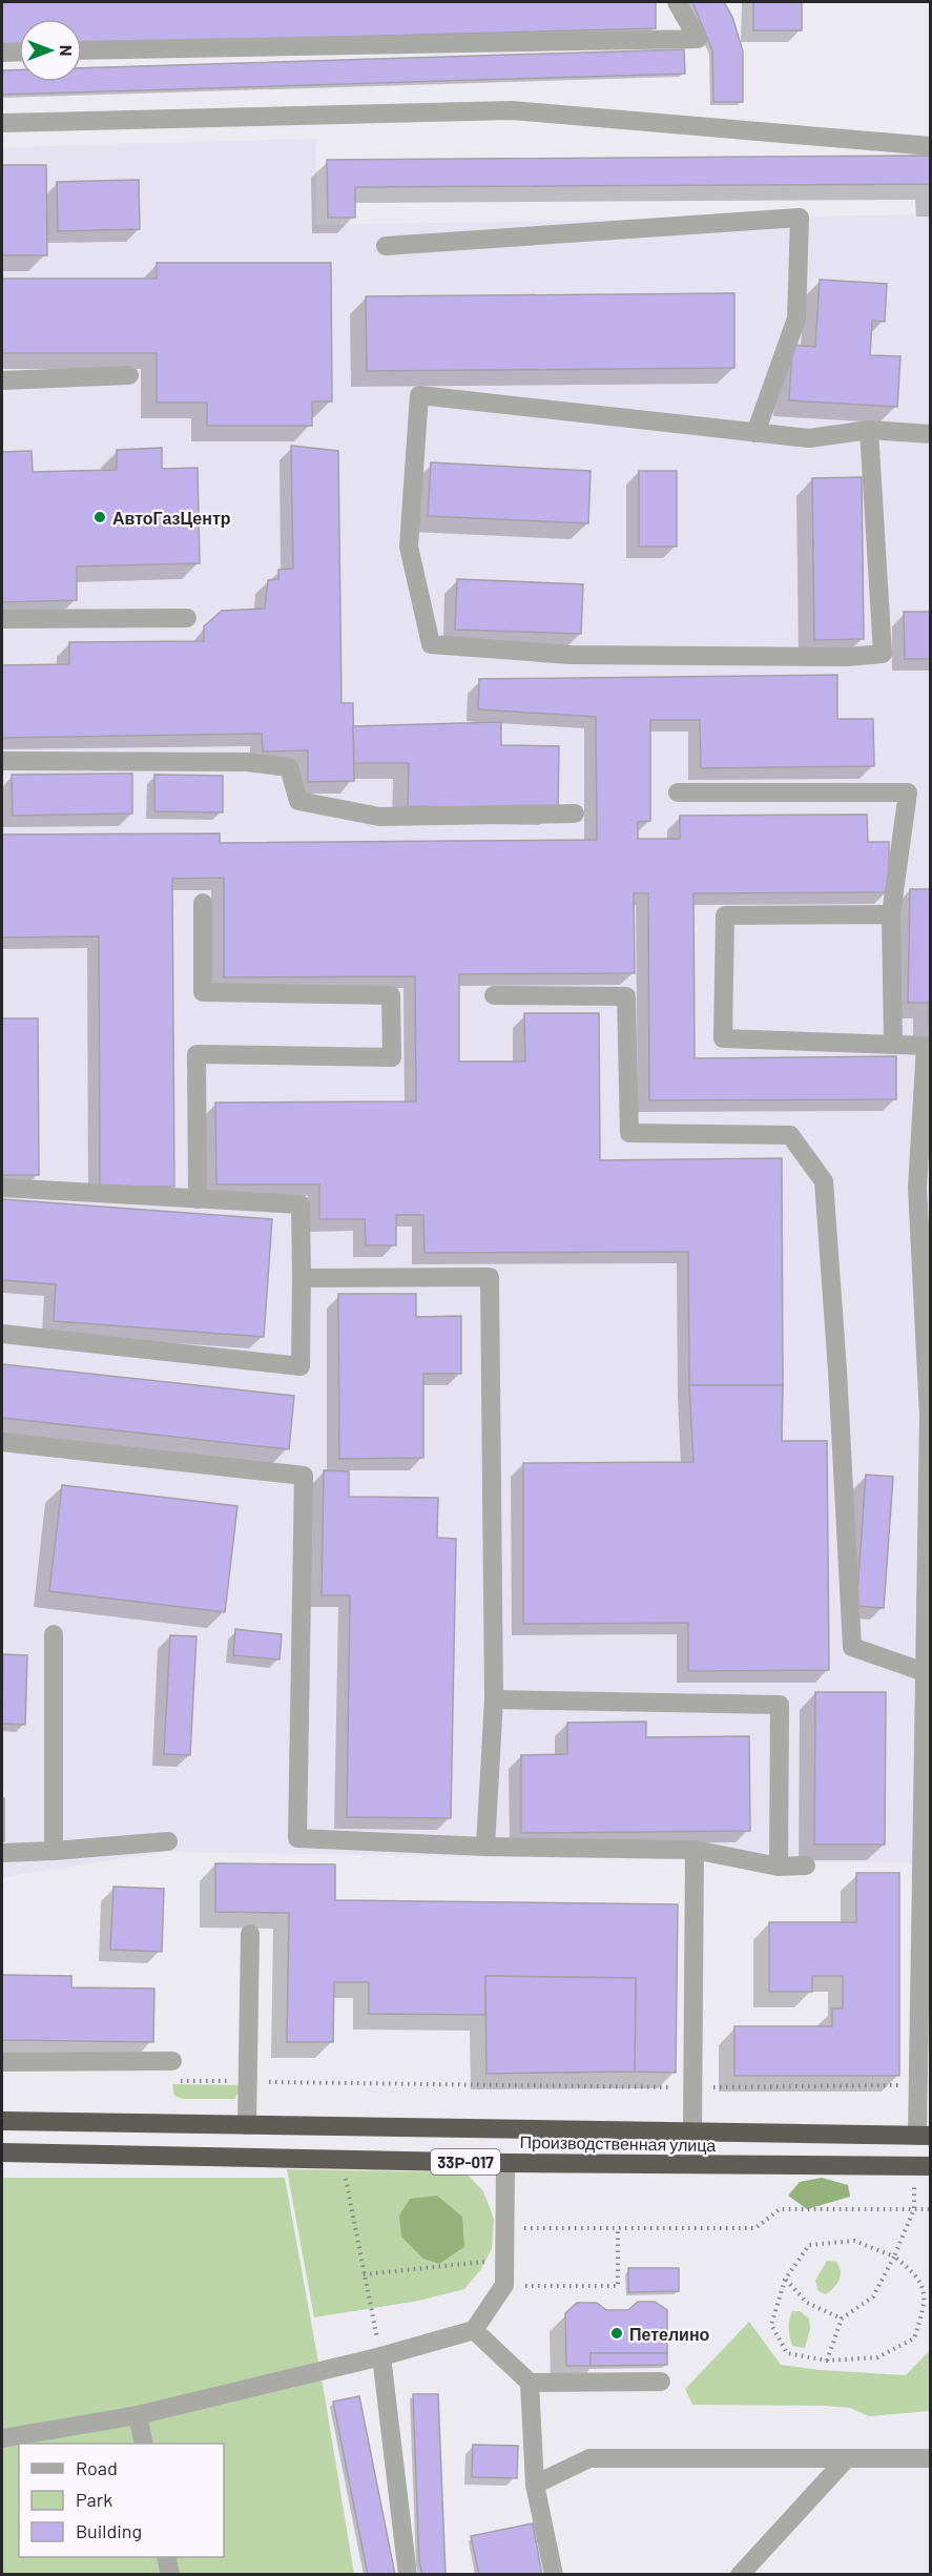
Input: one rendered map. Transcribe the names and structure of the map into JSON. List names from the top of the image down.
{
  "streets": {
    "highway": ["Производственная улица", "33Р-017"]
  },
  "places": ["АвтоГазЦентр", "Петелино"],
  "legend": ["Road", "Park", "Building"],
  "north": "right"
}
